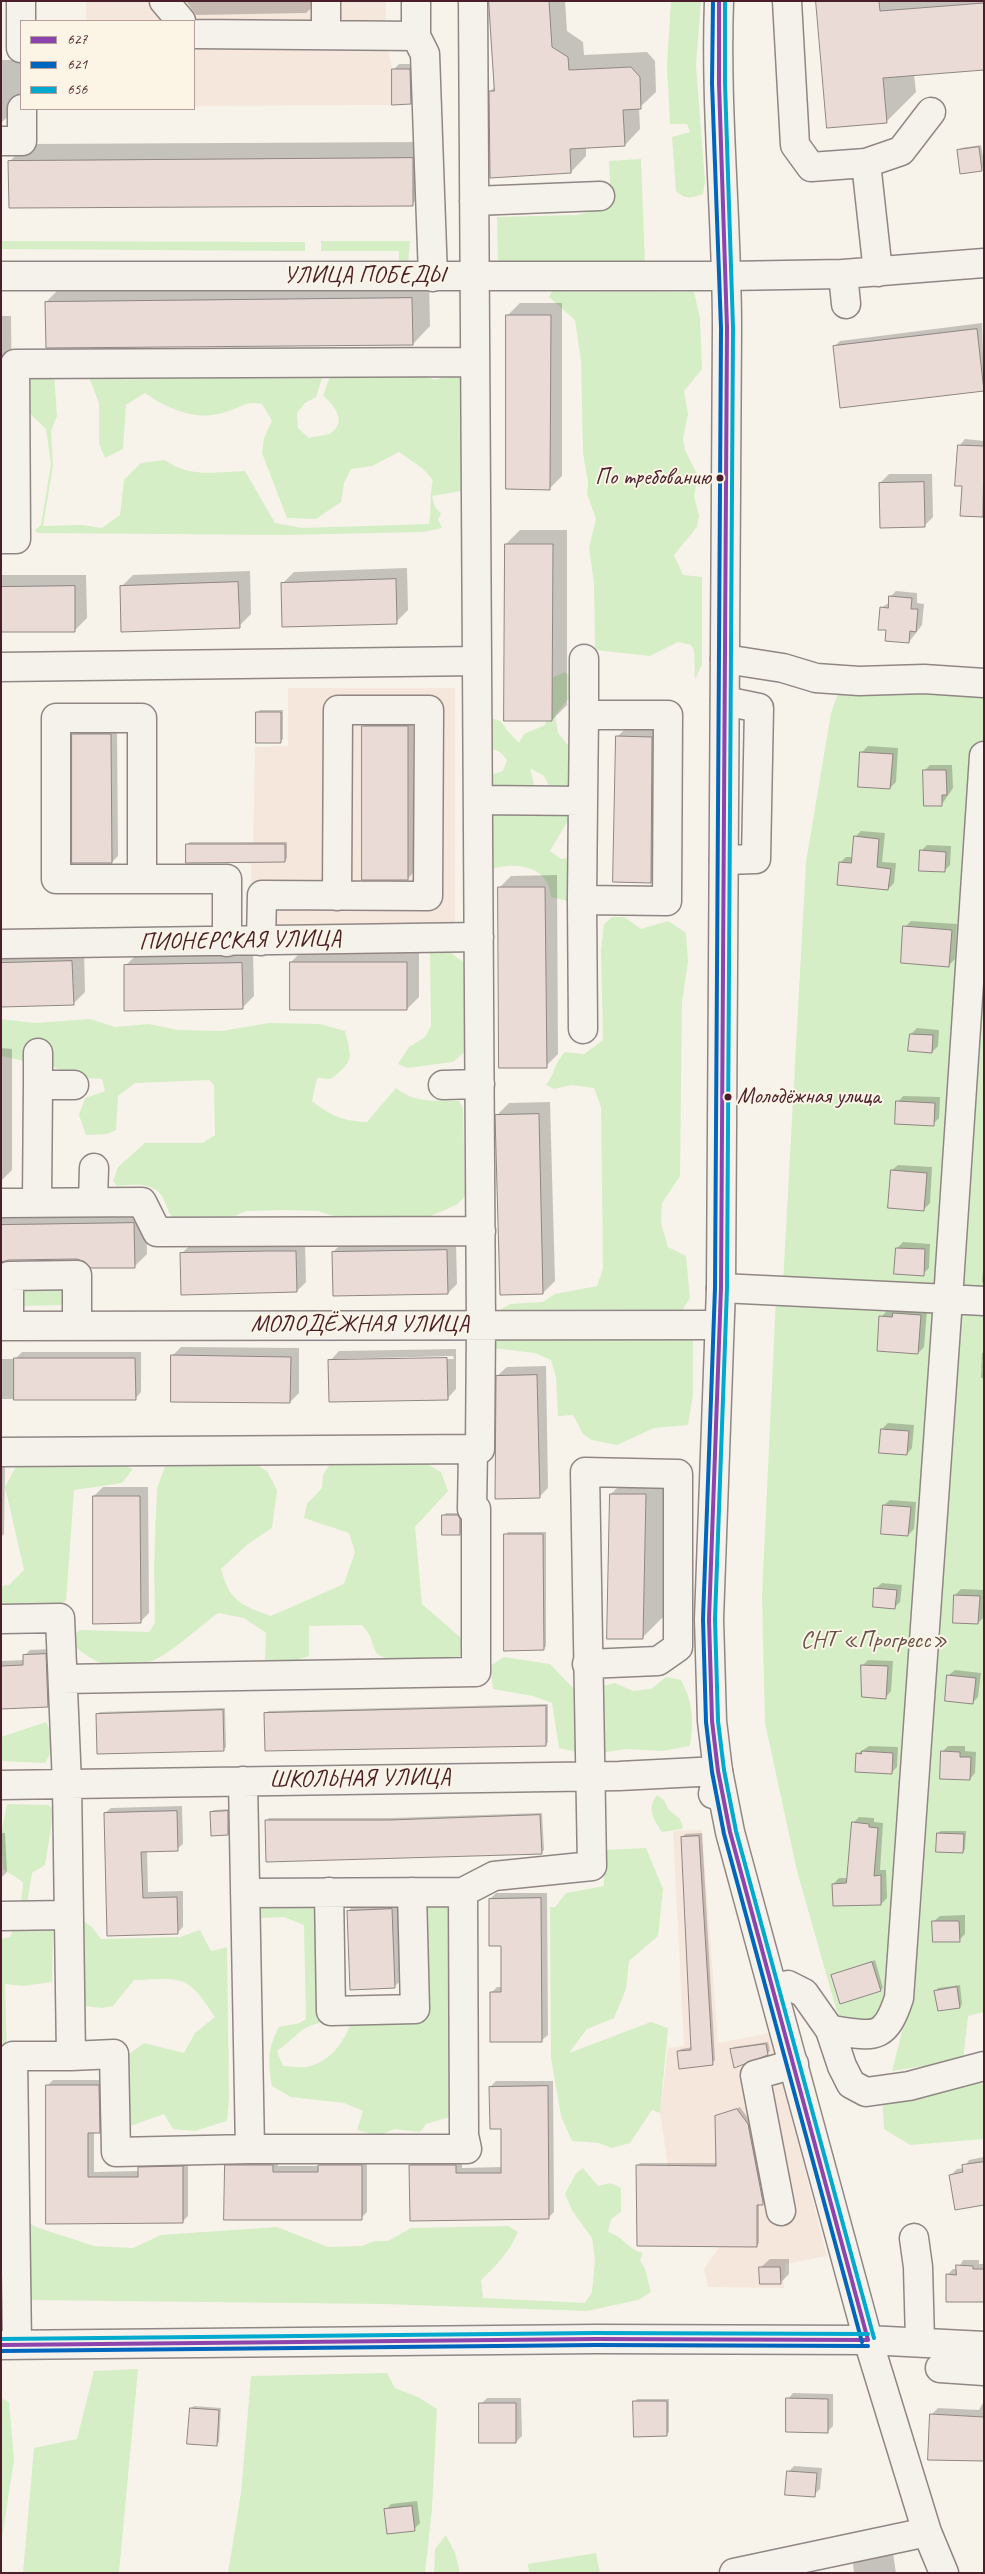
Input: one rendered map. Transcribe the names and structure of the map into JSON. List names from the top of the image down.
{
  "streets": {
    "street": [
      "УЛИЦА ПОБЕДЫ",
      "ПИОНЕРСКАЯ УЛИЦА",
      "МОЛОДЁЖНАЯ УЛИЦА",
      "ШКОЛЬНАЯ УЛИЦА"
    ]
  },
  "parks": ["СНТ «Прогресс»"],
  "places": ["По требованию", "Молодёжная улица"],
  "lines": ["transit line 627", "transit line 621", "transit line 656"],
  "legend": ["627", "621", "656"]
}
